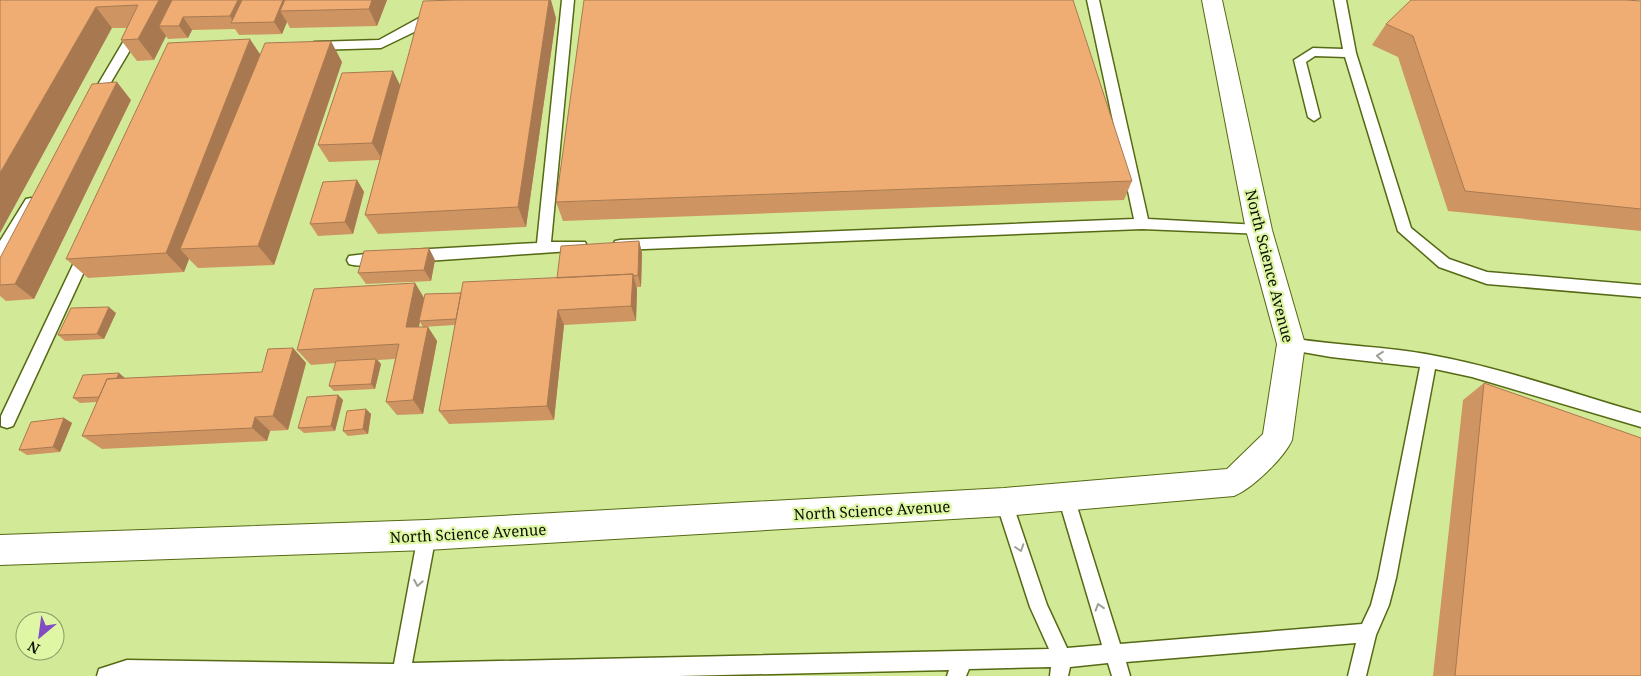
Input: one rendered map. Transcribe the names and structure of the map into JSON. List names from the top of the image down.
{
  "streets": {
    "street": ["North Science Avenue"]
  },
  "north": "bottom left"
}
